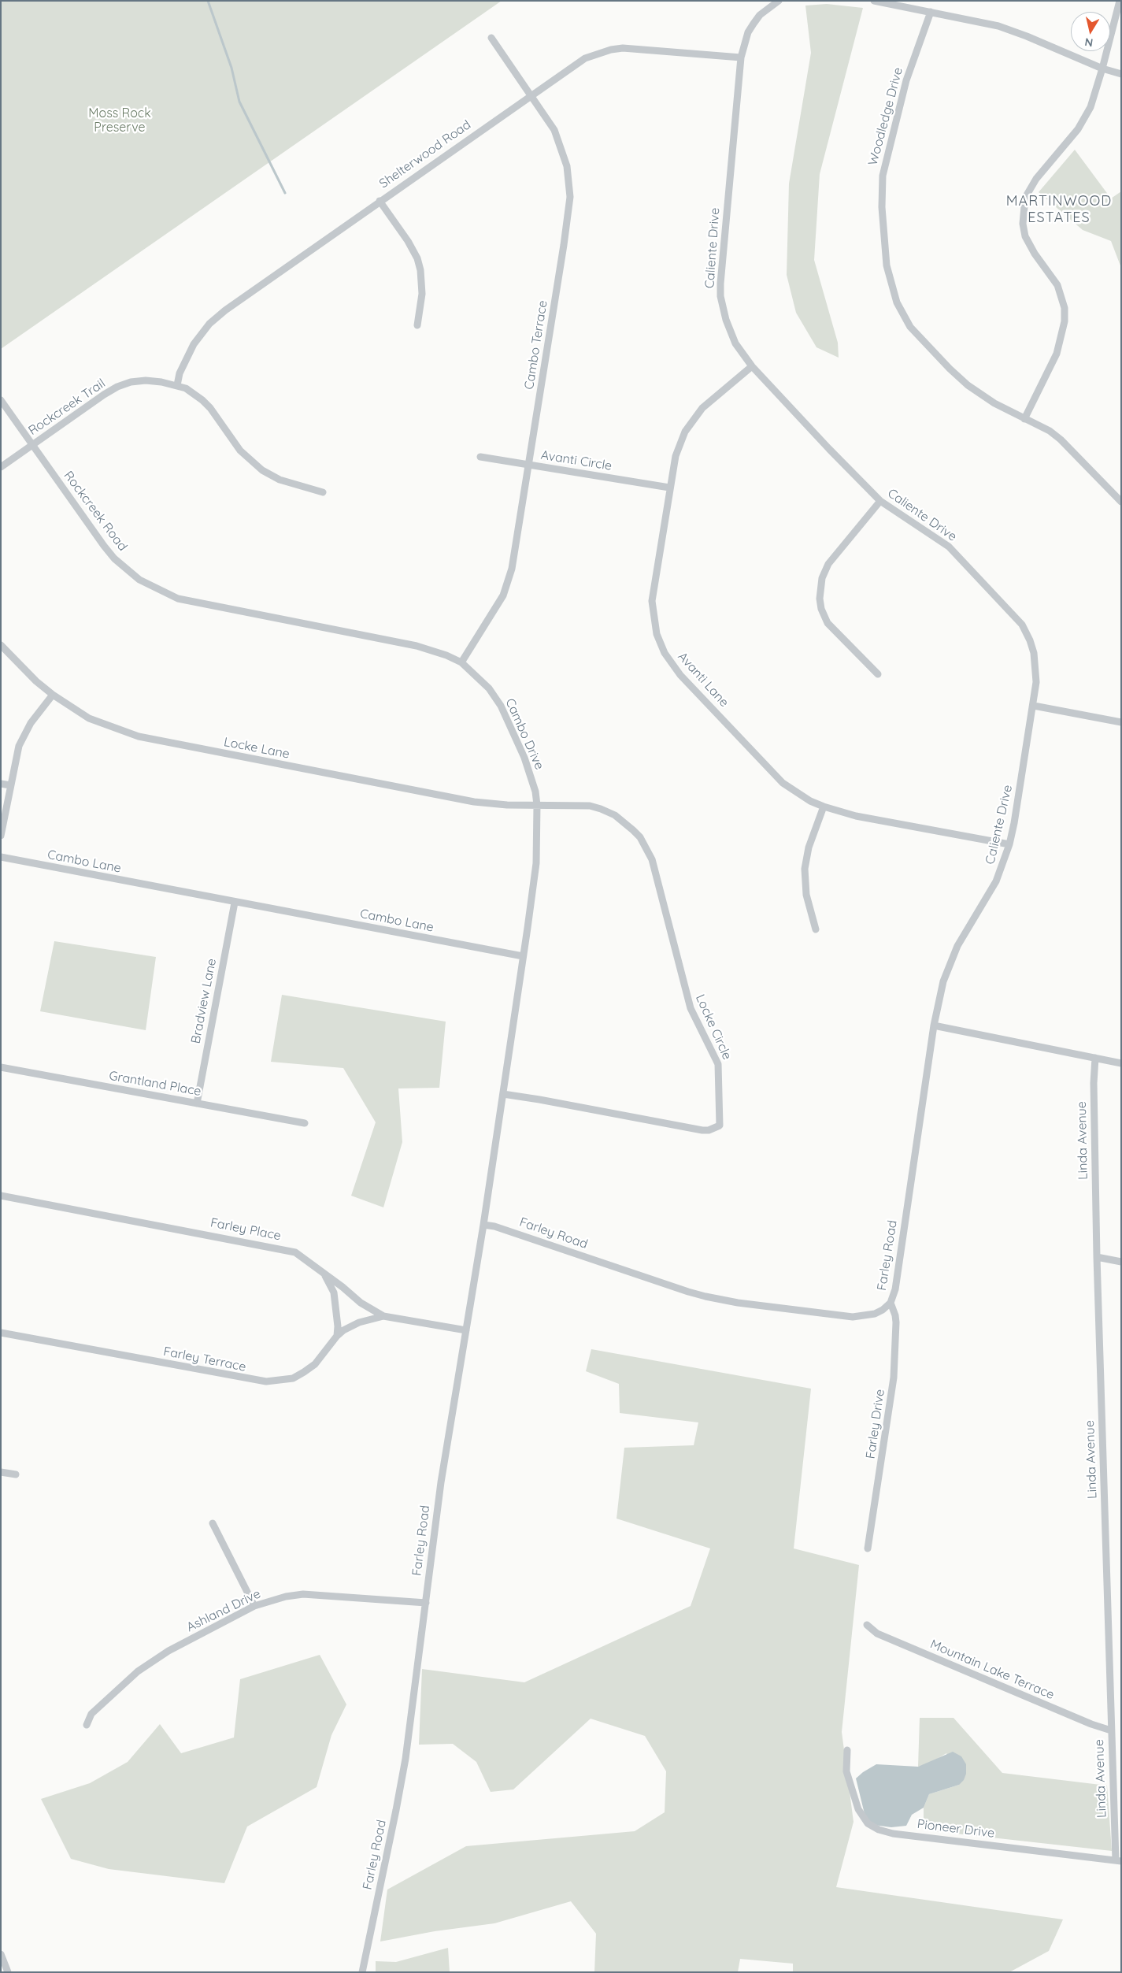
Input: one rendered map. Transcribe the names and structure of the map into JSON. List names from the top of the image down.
{
  "streets": {
    "street": [
      "Woodledge Drive",
      "Shelterwood Road",
      "Caliente Drive",
      "Cambo Terrace",
      "Rockcreek Trail",
      "Avanti Circle",
      "Rockcreek Road",
      "Avanti Lane",
      "Cambo Drive",
      "Locke Lane",
      "Cambo Lane",
      "Bradview Lane",
      "Locke Circle",
      "Grantland Place",
      "Linda Avenue",
      "Farley Place",
      "Farley Road",
      "Farley Terrace",
      "Farley Drive",
      "Ashland Drive",
      "Mountain Lake Terrace",
      "Pioneer Drive"
    ]
  },
  "crossings": [
    ["Shelterwood Road", "Caliente Drive"],
    ["Shelterwood Road", "Cambo Terrace"],
    ["Shelterwood Road", "Rockcreek Trail"],
    ["Caliente Drive", "Avanti Lane"],
    ["Caliente Drive", "Farley Road"],
    ["Cambo Terrace", "Avanti Circle"],
    ["Cambo Terrace", "Cambo Drive"],
    ["Rockcreek Trail", "Rockcreek Road"],
    ["Avanti Circle", "Avanti Lane"],
    ["Rockcreek Road", "Cambo Drive"],
    ["Cambo Drive", "Locke Lane"],
    ["Cambo Drive", "Cambo Lane"],
    ["Cambo Drive", "Locke Circle"],
    ["Locke Lane", "Locke Circle"],
    ["Cambo Lane", "Bradview Lane"],
    ["Bradview Lane", "Grantland Place"],
    ["Linda Avenue", "Mountain Lake Terrace"],
    ["Linda Avenue", "Pioneer Drive"],
    ["Farley Place", "Farley Road"],
    ["Farley Place", "Farley Terrace"],
    ["Farley Road", "Farley Drive"],
    ["Farley Road", "Ashland Drive"]
  ],
  "districts": ["MARTINWOOD ESTATES"],
  "parks": ["Moss Rock Preserve"],
  "north": "bottom"
}
